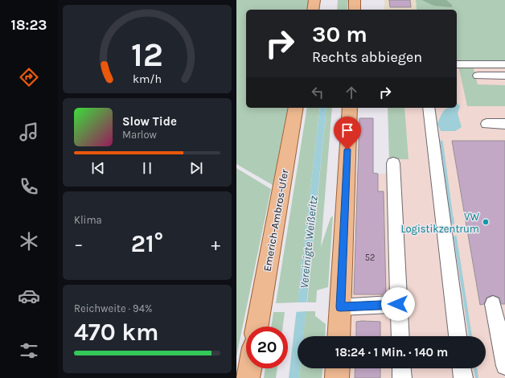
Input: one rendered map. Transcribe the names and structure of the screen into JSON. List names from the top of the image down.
{
  "streets": {
    "main road": ["Emerich-Ambros-Ufer"]
  },
  "water": ["Vereinigte Weißeritz"],
  "places": ["VW Logistikzentrum"],
  "house_numbers": ["52"],
  "page": {
    "tabs": "18:23",
    "turn": ["30 m", "Rechts abbiegen"],
    "song": ["Slow Tide", "Marlow"],
    "tile": [
      "Klima",
      ["Reichweite · 94%", "470 km"]
    ],
    "heat": ["−", "21°", "+"],
    "limit": "20",
    "trip": "18:24 · 1 Min. · 140 m",
    "gauge": ["12", "km/h"]
  }
}
